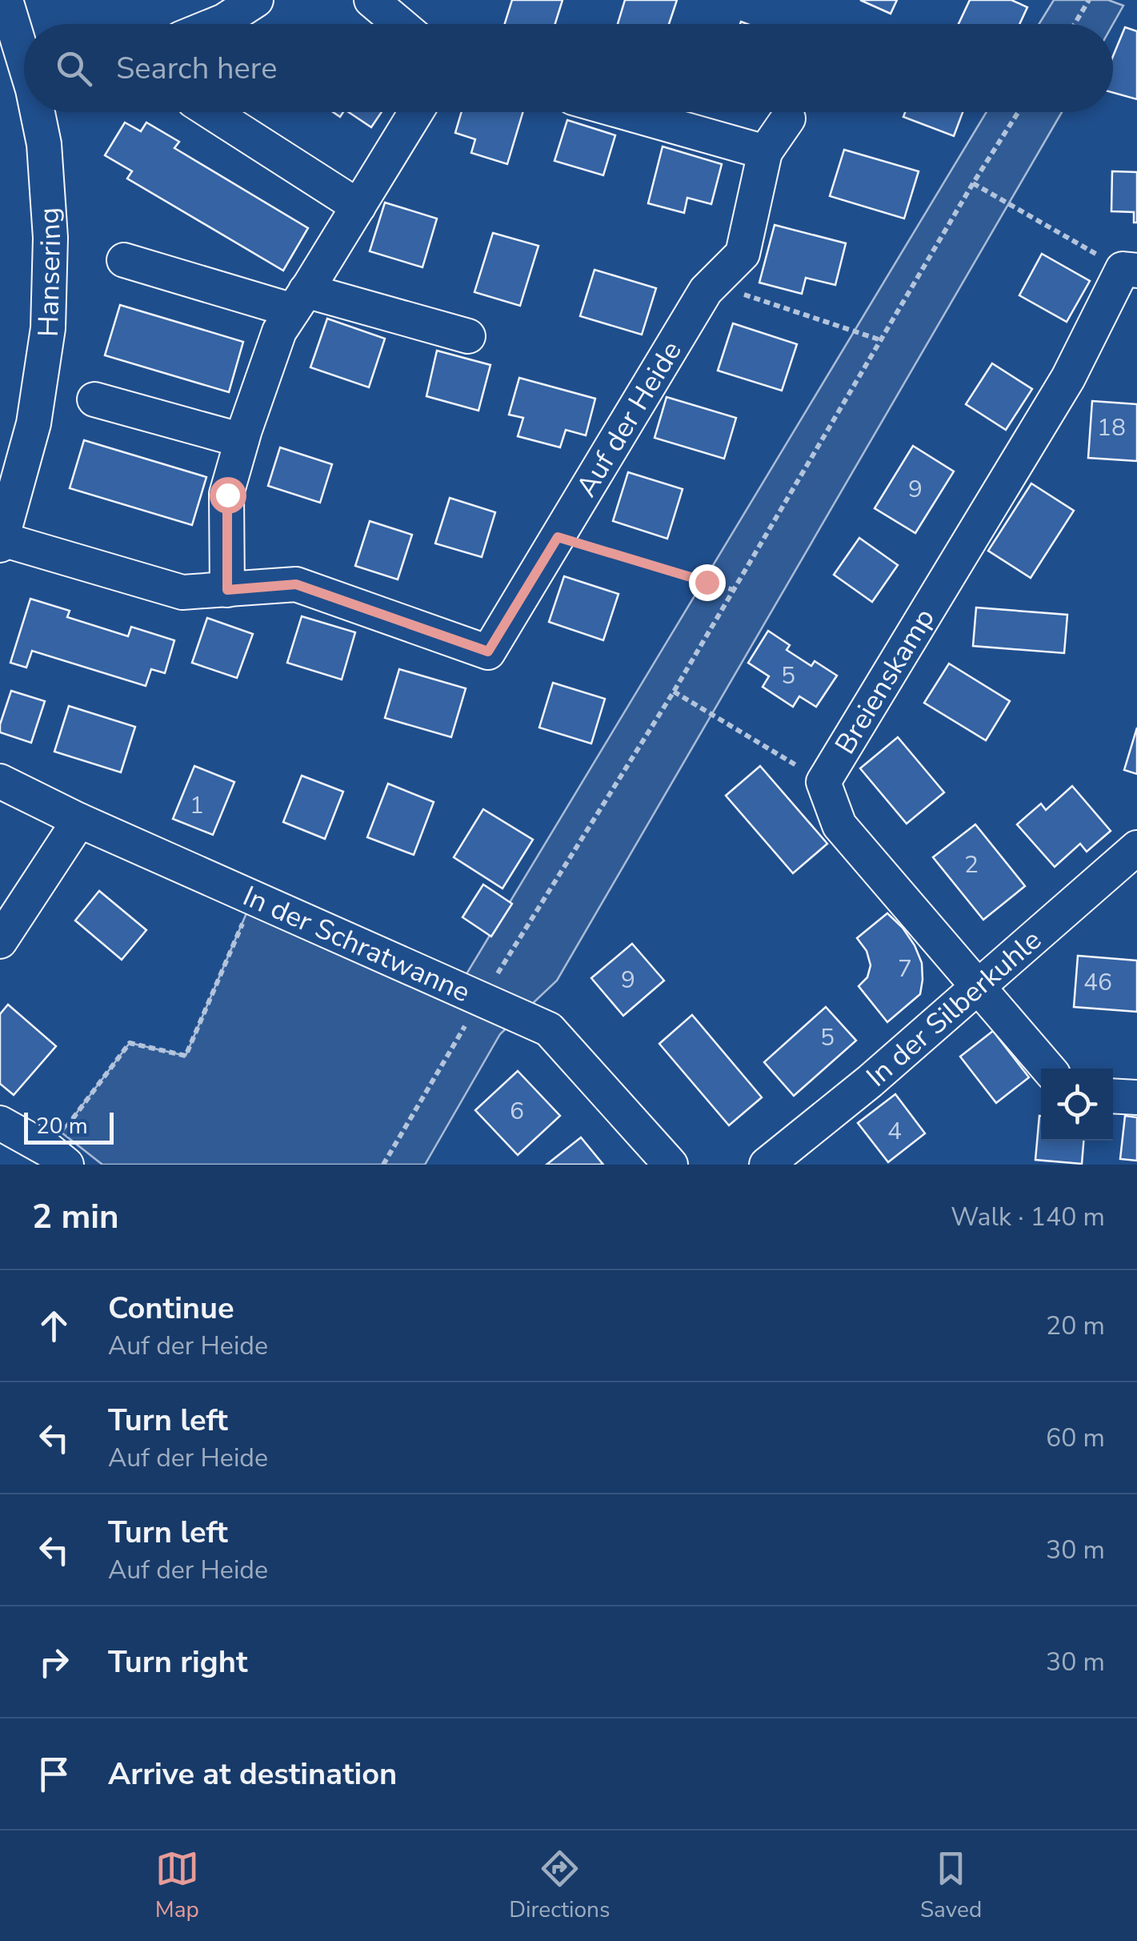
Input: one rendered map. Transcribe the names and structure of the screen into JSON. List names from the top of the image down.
{
  "streets": {
    "street": [
      "Hansering",
      "Auf der Heide",
      "Breienskamp",
      "In der Schratwanne",
      "In der Silberkuhle"
    ]
  },
  "crossings": [
    ["Hansering", "Auf der Heide"],
    ["Breienskamp", "In der Silberkuhle"]
  ],
  "house_numbers": [
    "18",
    "9",
    "5",
    "1",
    "2",
    "7",
    "9",
    "46",
    "5",
    "6",
    "4"
  ],
  "scale_bar": "20 m",
  "page": {
    "search": "Search here",
    "scale": "20 m",
    "heading": ["2 min", "Walk · 140 m"],
    "list": [
      ["Continue", "Auf der Heide", "20 m"],
      ["Turn left", "Auf der Heide", "60 m"],
      ["Turn left", "Auf der Heide", "30 m"],
      ["Turn right", "30 m"],
      "Arrive at destination"
    ],
    "nav": ["Map", "Directions", "Saved"]
  }
}
